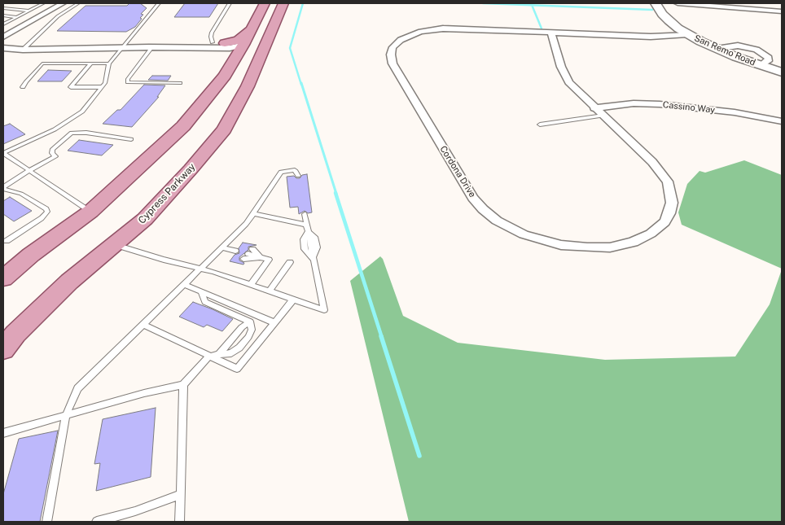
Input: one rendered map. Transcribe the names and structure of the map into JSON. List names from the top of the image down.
{
  "streets": {
    "main road": ["Cypress Parkway"],
    "street": ["San Remo Road", "Cassino Way", "Cordona Drive"]
  },
  "crossings": [
    ["San Remo Road", "Cordona Drive"],
    ["Cassino Way", "Cordona Drive"]
  ]
}
